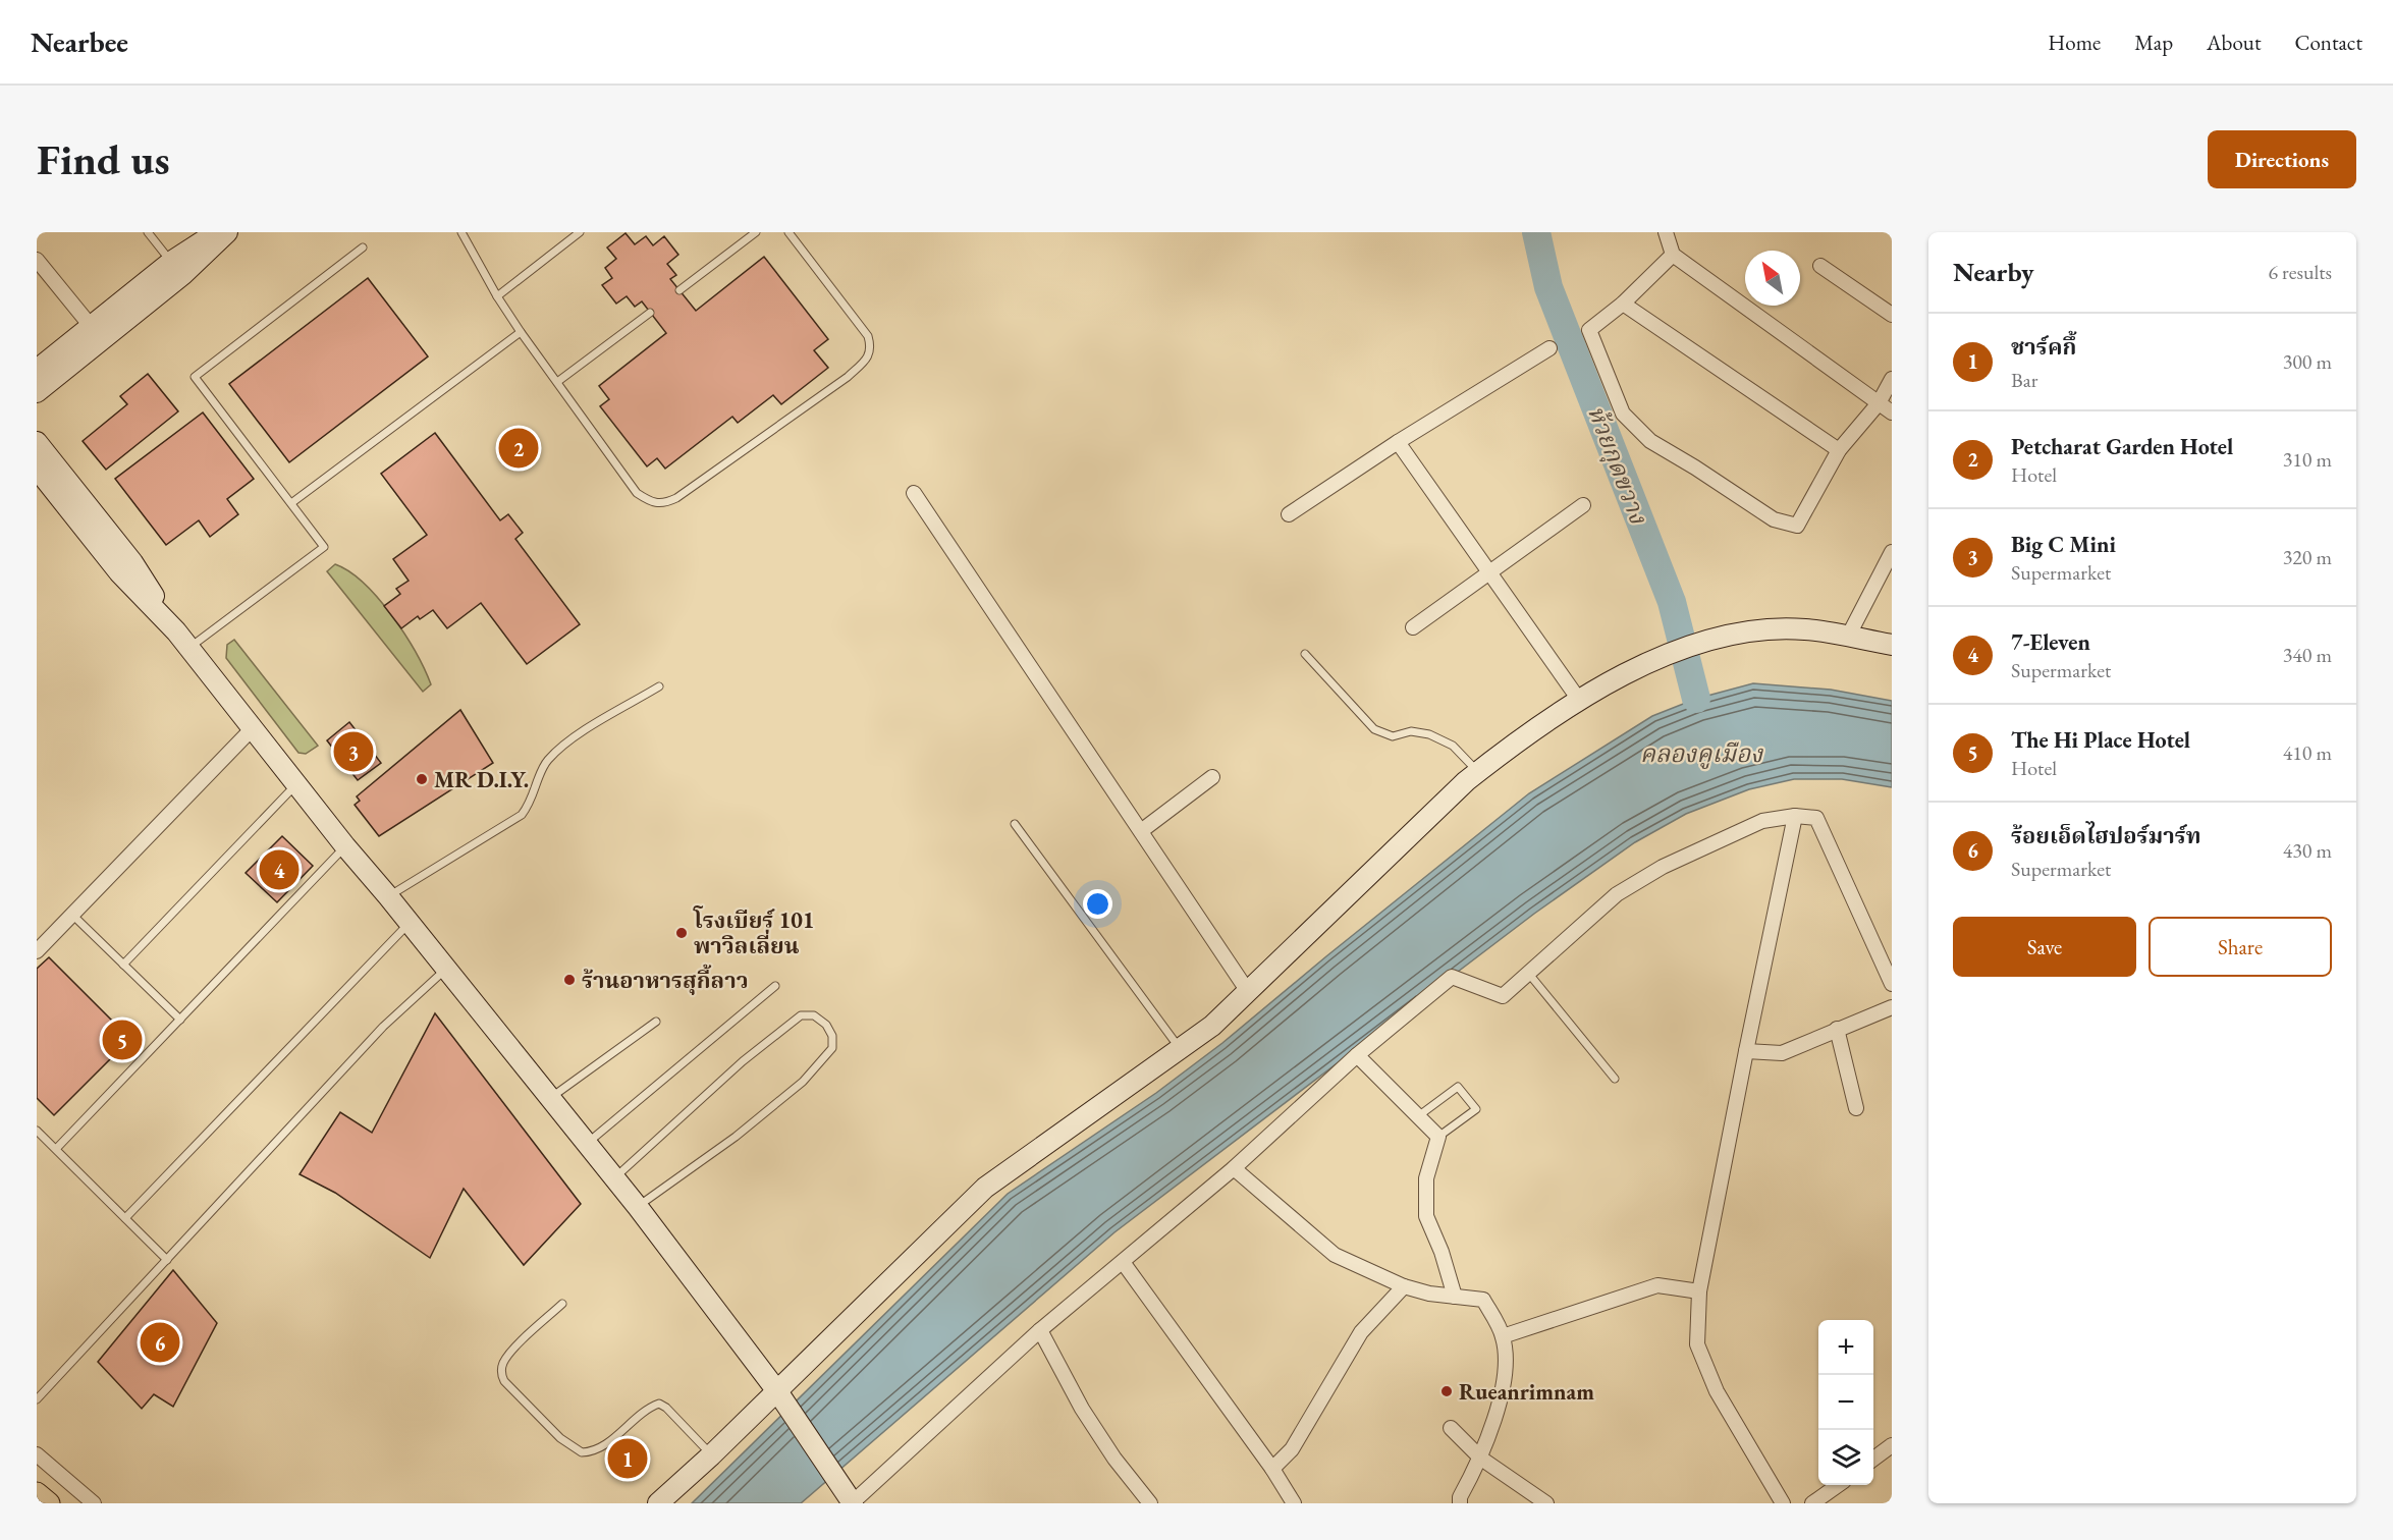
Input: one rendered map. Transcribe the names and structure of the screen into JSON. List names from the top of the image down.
{
  "water": ["ห้วยกุดขวาง", "คลองคูเมือง"],
  "places": [
    "MR D.I.Y.",
    "โรงเบียร์ 101 พาวิลเลี่ยน",
    "ร้านอาหารสุกี้ลาว",
    "Rueanrimnam"
  ],
  "north": "top left",
  "page": {
    "header": "Nearbee",
    "nav": [
      "Home",
      "Map",
      "About",
      "Contact"
    ],
    "buttons": [
      "Directions",
      ["Save", "Share"]
    ],
    "title": "Find us",
    "heading": ["Nearby", "6 results"],
    "list": [
      {
        "mark": "1",
        "name": "ชาร์คกึ้",
        "note": "Bar",
        "value": "300 m"
      },
      {
        "mark": "2",
        "name": "Petcharat Garden Hotel",
        "note": "Hotel",
        "value": "310 m"
      },
      {
        "mark": "3",
        "name": "Big C Mini",
        "note": "Supermarket",
        "value": "320 m"
      },
      {
        "mark": "4",
        "name": "7-Eleven",
        "note": "Supermarket",
        "value": "340 m"
      },
      {
        "mark": "5",
        "name": "The Hi Place Hotel",
        "note": "Hotel",
        "value": "410 m"
      },
      {
        "mark": "6",
        "name": "ร้อยเอ็ดไฮปอร์มาร์ท",
        "note": "Supermarket",
        "value": "430 m"
      }
    ],
    "pins": [
      "2",
      "3",
      "4",
      "5",
      "6",
      "1"
    ],
    "map_buttons": ["+", "−"]
  }
}
